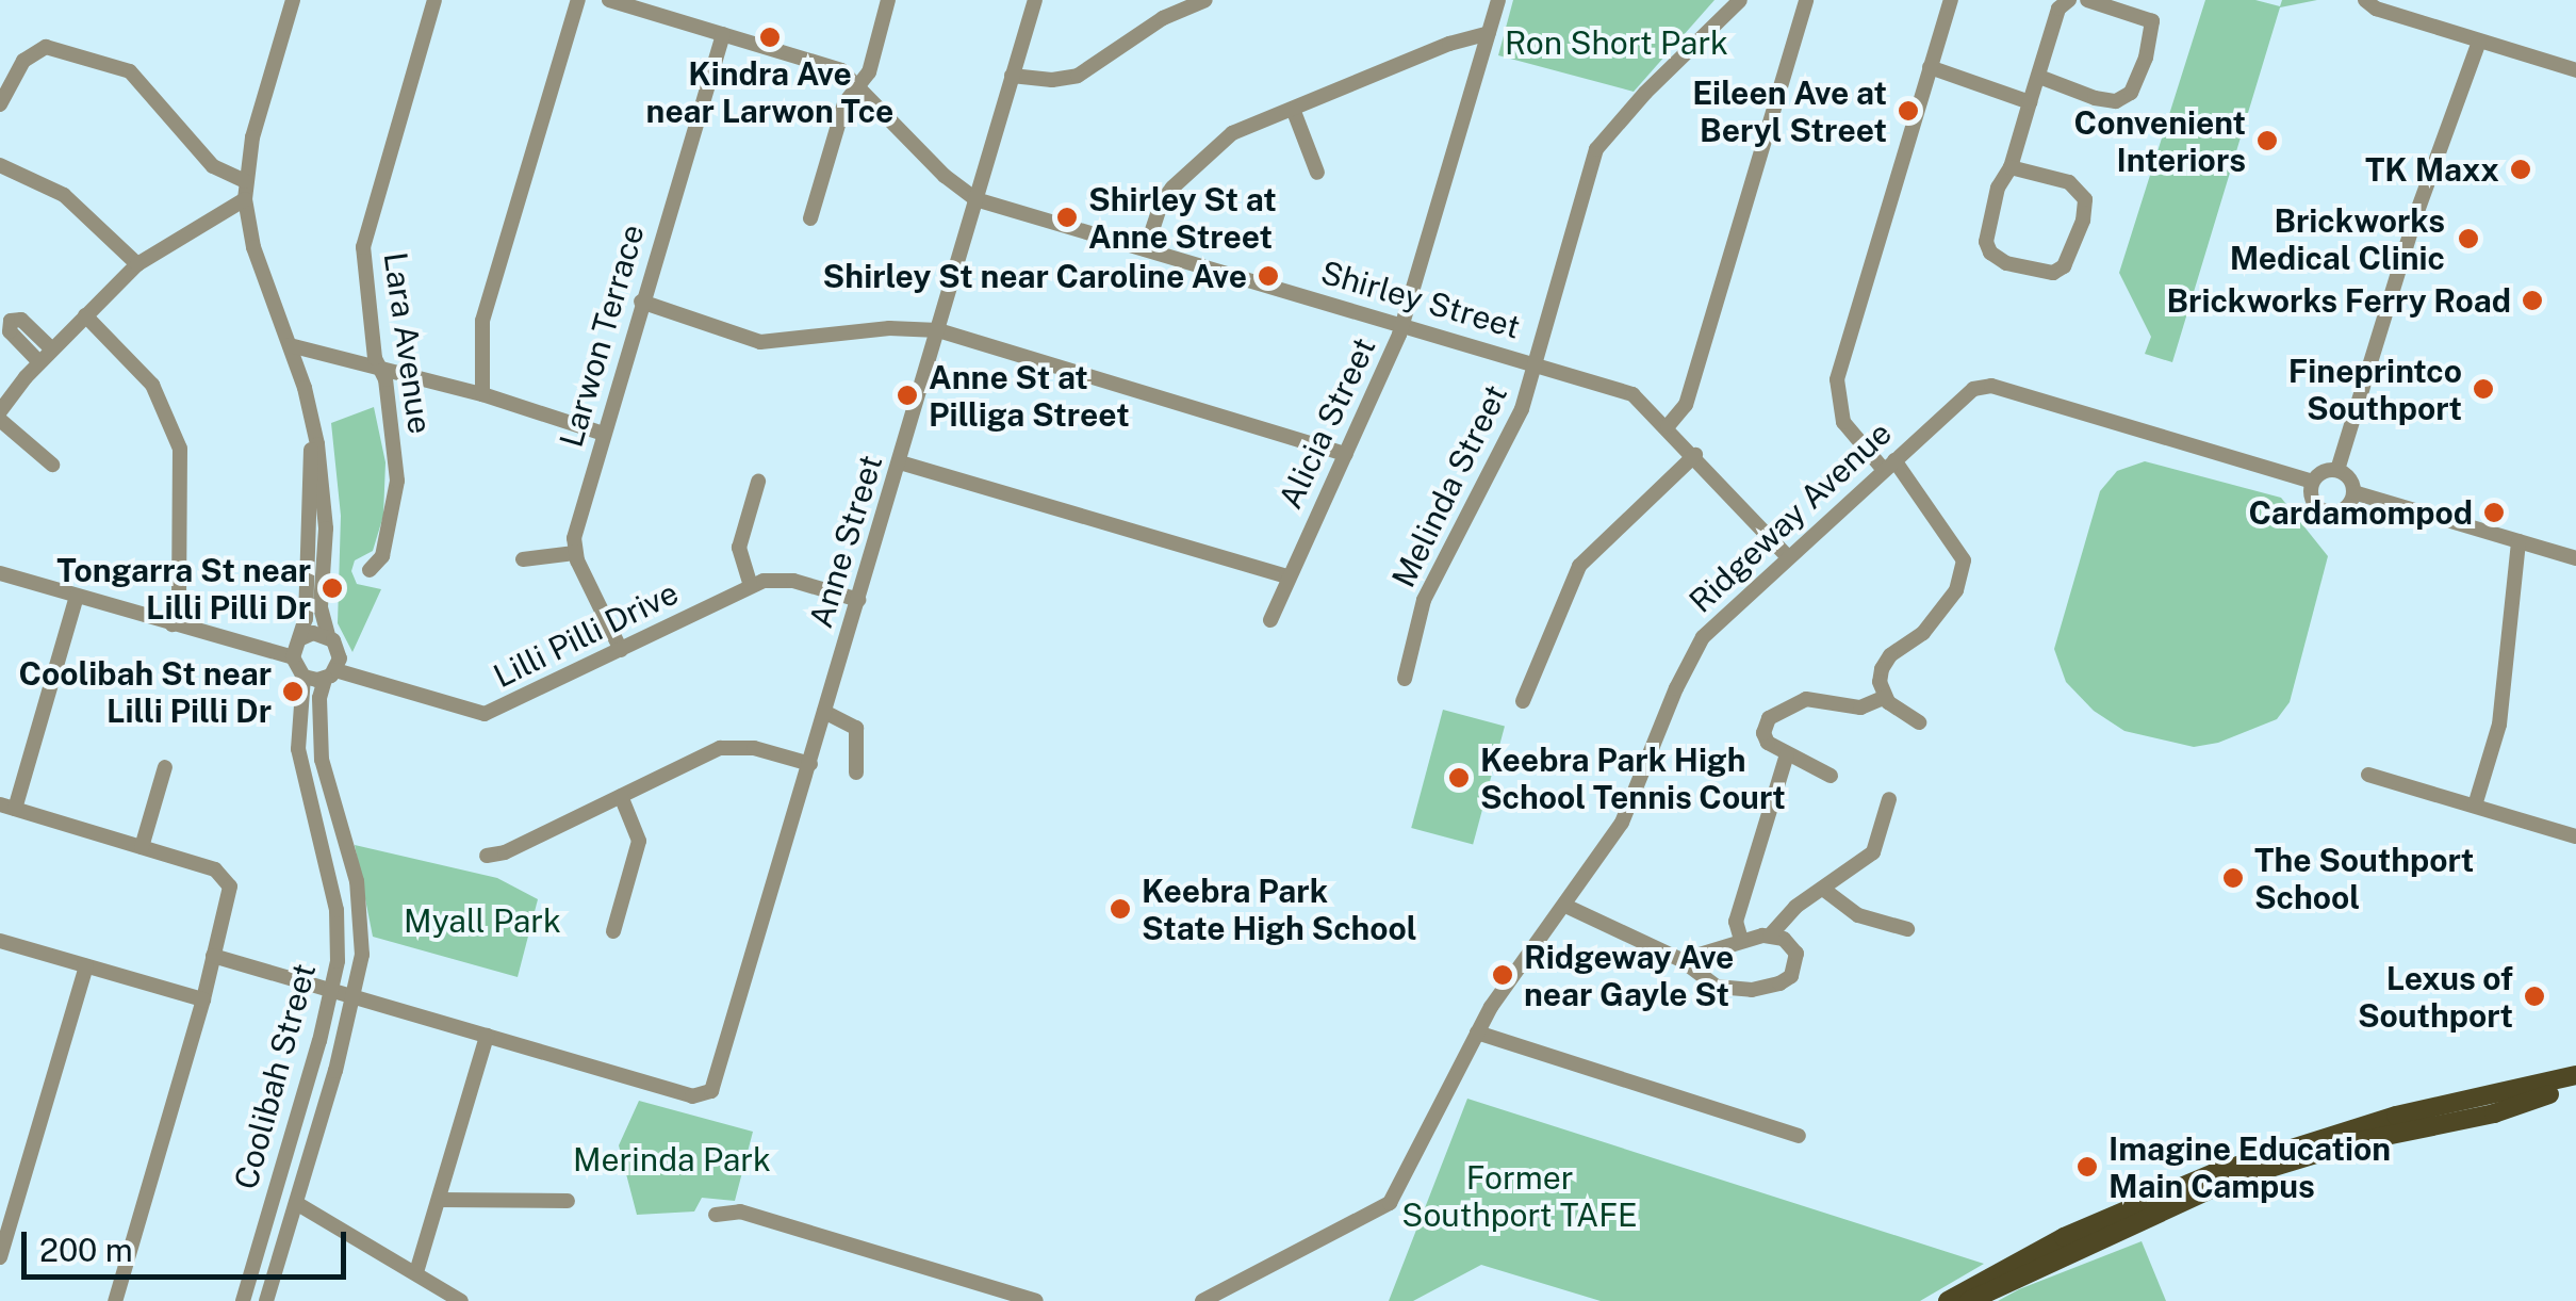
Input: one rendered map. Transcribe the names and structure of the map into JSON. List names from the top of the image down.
{
  "streets": {
    "street": [
      "Shirley Street",
      "Larwon Terrace",
      "Lara Avenue",
      "Alicia Street",
      "Melinda Street",
      "Ridgeway Avenue",
      "Anne Street",
      "Lilli Pilli Drive",
      "Coolibah Street"
    ]
  },
  "crossings": [
    ["Shirley Street", "Alicia Street"],
    ["Shirley Street", "Melinda Street"],
    ["Shirley Street", "Ridgeway Avenue"],
    ["Shirley Street", "Anne Street"],
    ["Anne Street", "Lilli Pilli Drive"],
    ["Lilli Pilli Drive", "Coolibah Street"]
  ],
  "parks": [
    "Ron Short Park",
    "Myall Park",
    "Merinda Park",
    "Former Southport TAFE"
  ],
  "places": [
    "Kindra Ave near Larwon Tce",
    "Eileen Ave at Beryl Street",
    "Convenient Interiors",
    "TK Maxx",
    "Shirley St at Anne Street",
    "Brickworks Medical Clinic",
    "Shirley St near Caroline Ave",
    "Brickworks Ferry Road",
    "Fineprintco Southport",
    "Anne St at Pilliga Street",
    "Cardamompod",
    "Tongarra St near Lilli Pilli Dr",
    "Coolibah St near Lilli Pilli Dr",
    "Keebra Park High School Tennis Court",
    "The Southport School",
    "Keebra Park State High School",
    "Ridgeway Ave near Gayle St",
    "Lexus of Southport",
    "Imagine Education Main Campus"
  ],
  "scale_bar": "200 m"
}
